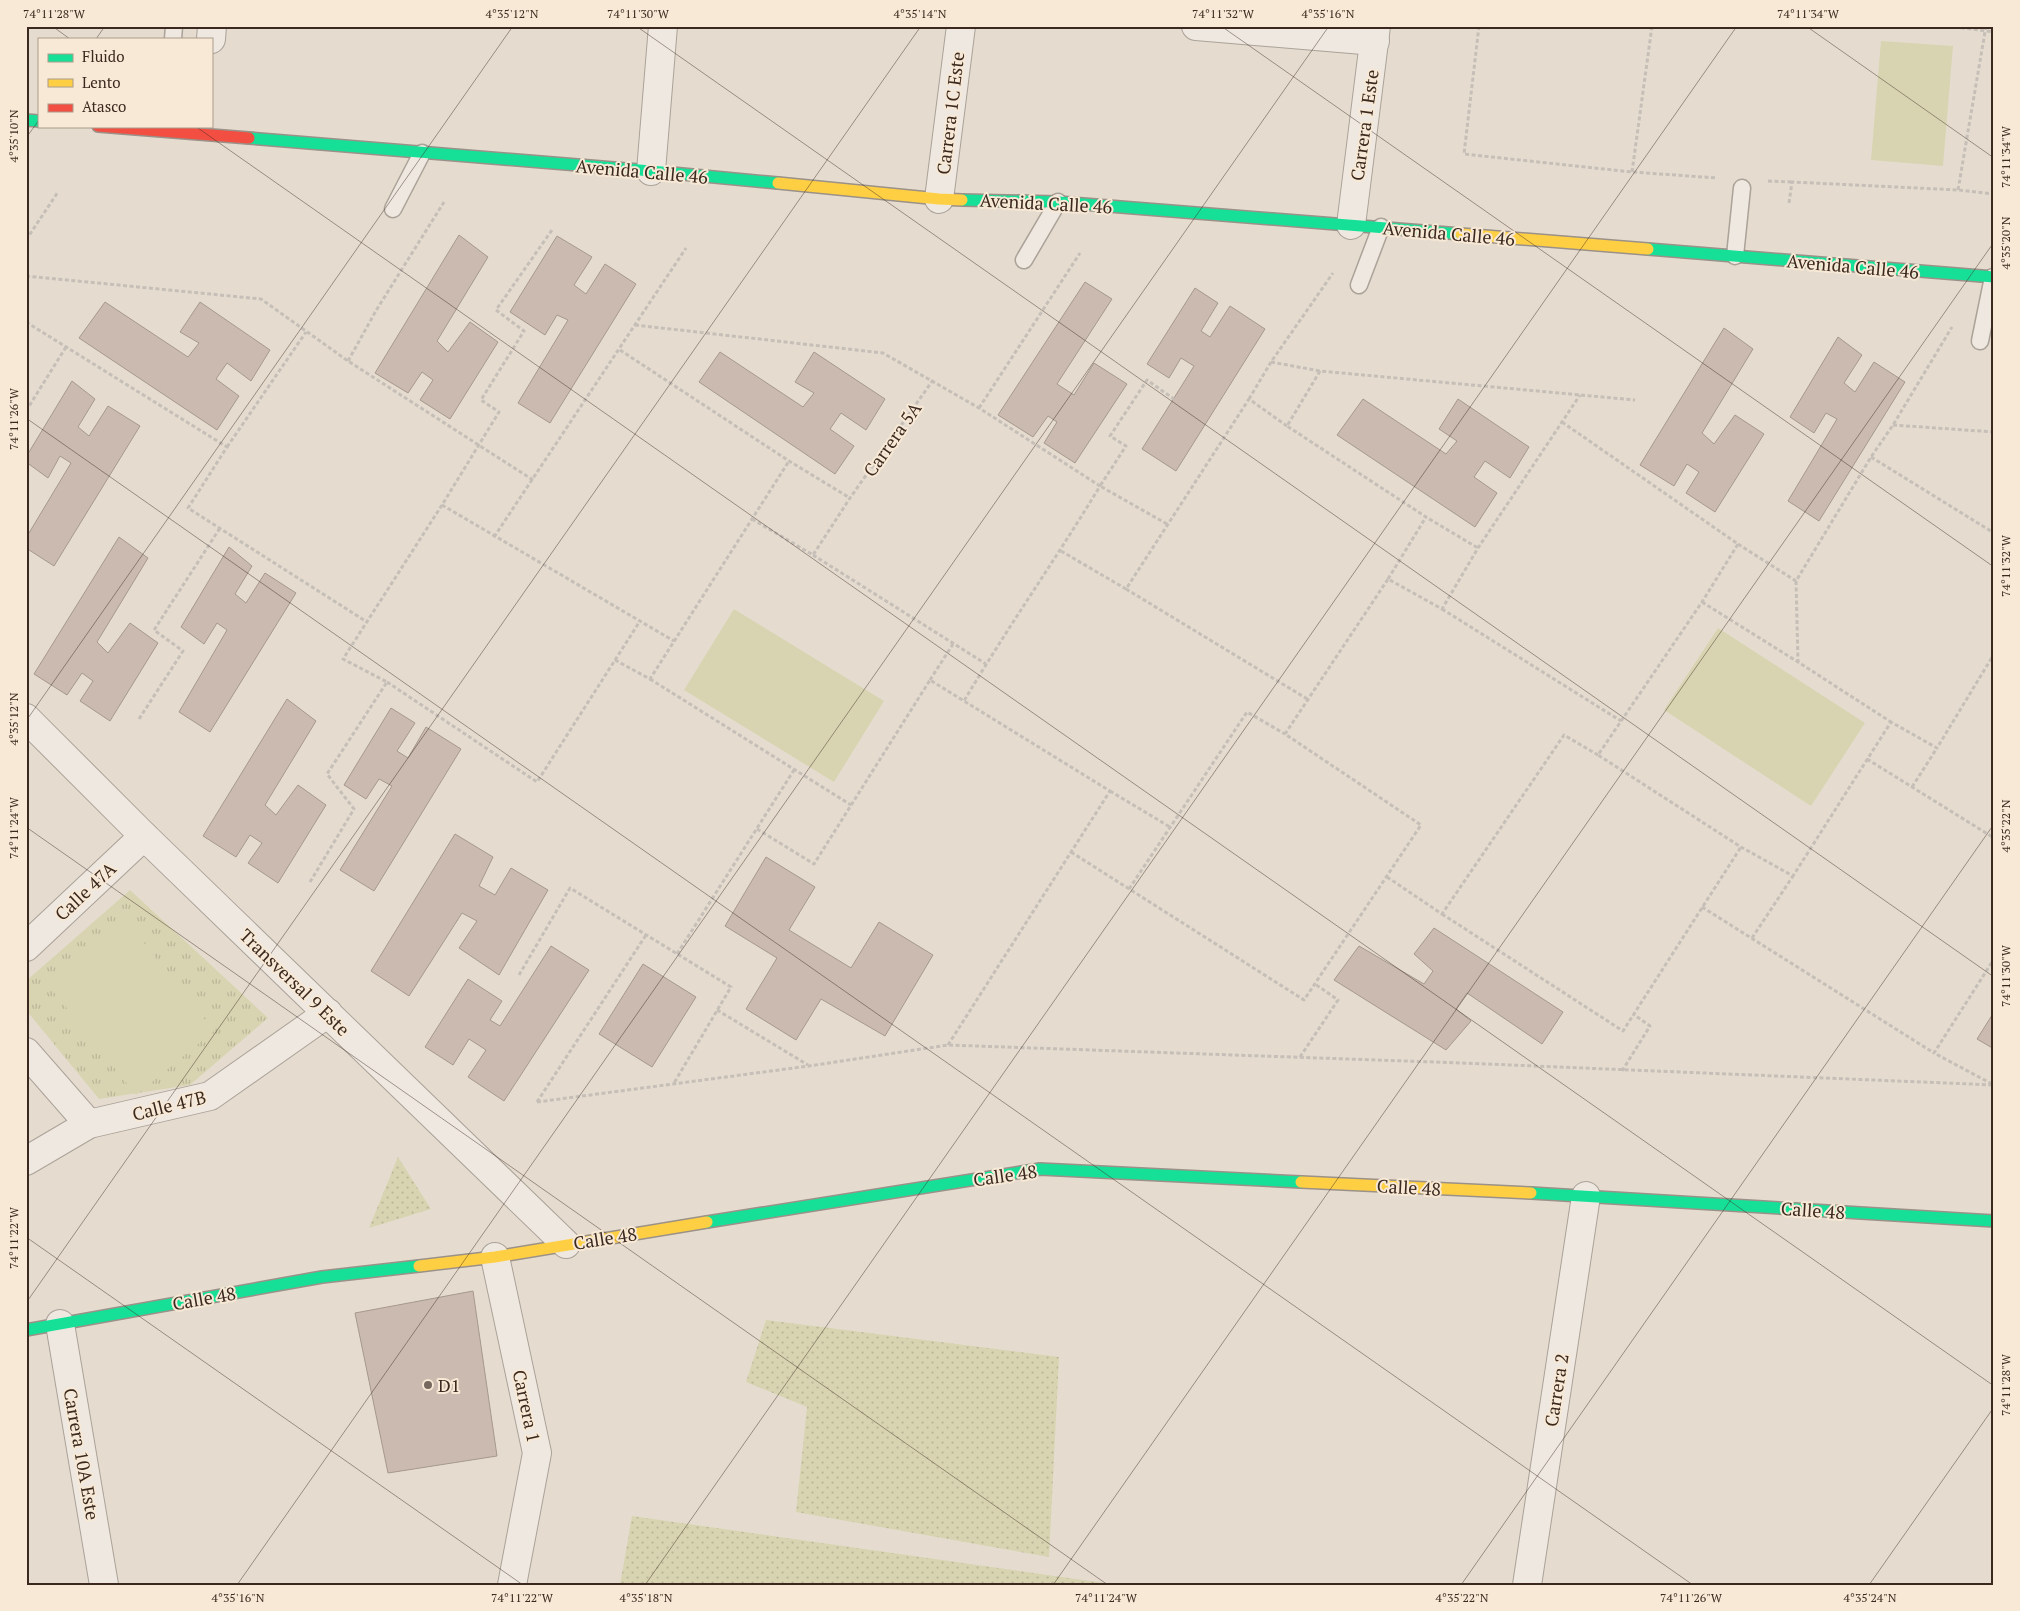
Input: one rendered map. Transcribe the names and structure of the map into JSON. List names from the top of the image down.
{
  "streets": {
    "street": [
      "Carrera 1C Este",
      "Carrera 1 Este",
      "Avenida Calle 46",
      "Calle 47A",
      "Transversal 9 Este",
      "Calle 47B",
      "Calle 48",
      "Carrera 2",
      "Carrera 1",
      "Carrera 10A Este"
    ],
    "path": ["Carrera 5A"]
  },
  "crossings": [
    ["Carrera 1C Este", "Avenida Calle 46"],
    ["Carrera 1 Este", "Avenida Calle 46"],
    ["Calle 47A", "Transversal 9 Este"],
    ["Transversal 9 Este", "Calle 47B"],
    ["Transversal 9 Este", "Calle 48"],
    ["Calle 48", "Carrera 2"],
    ["Calle 48", "Carrera 1"],
    ["Calle 48", "Carrera 10A Este"]
  ],
  "places": ["D1"],
  "legend": ["Fluido", "Lento", "Atasco"],
  "coordinates": [
    "74°11'28\"W",
    "4°35'12\"N",
    "74°11'30\"W",
    "4°35'14\"N",
    "74°11'32\"W",
    "4°35'16\"N",
    "74°11'34\"W",
    "4°35'10\"N",
    "4°35'20\"N",
    "74°11'26\"W",
    "4°35'22\"N",
    "74°11'24\"W",
    "74°11'22\"W",
    "4°35'18\"N",
    "4°35'24\"N"
  ]
}
